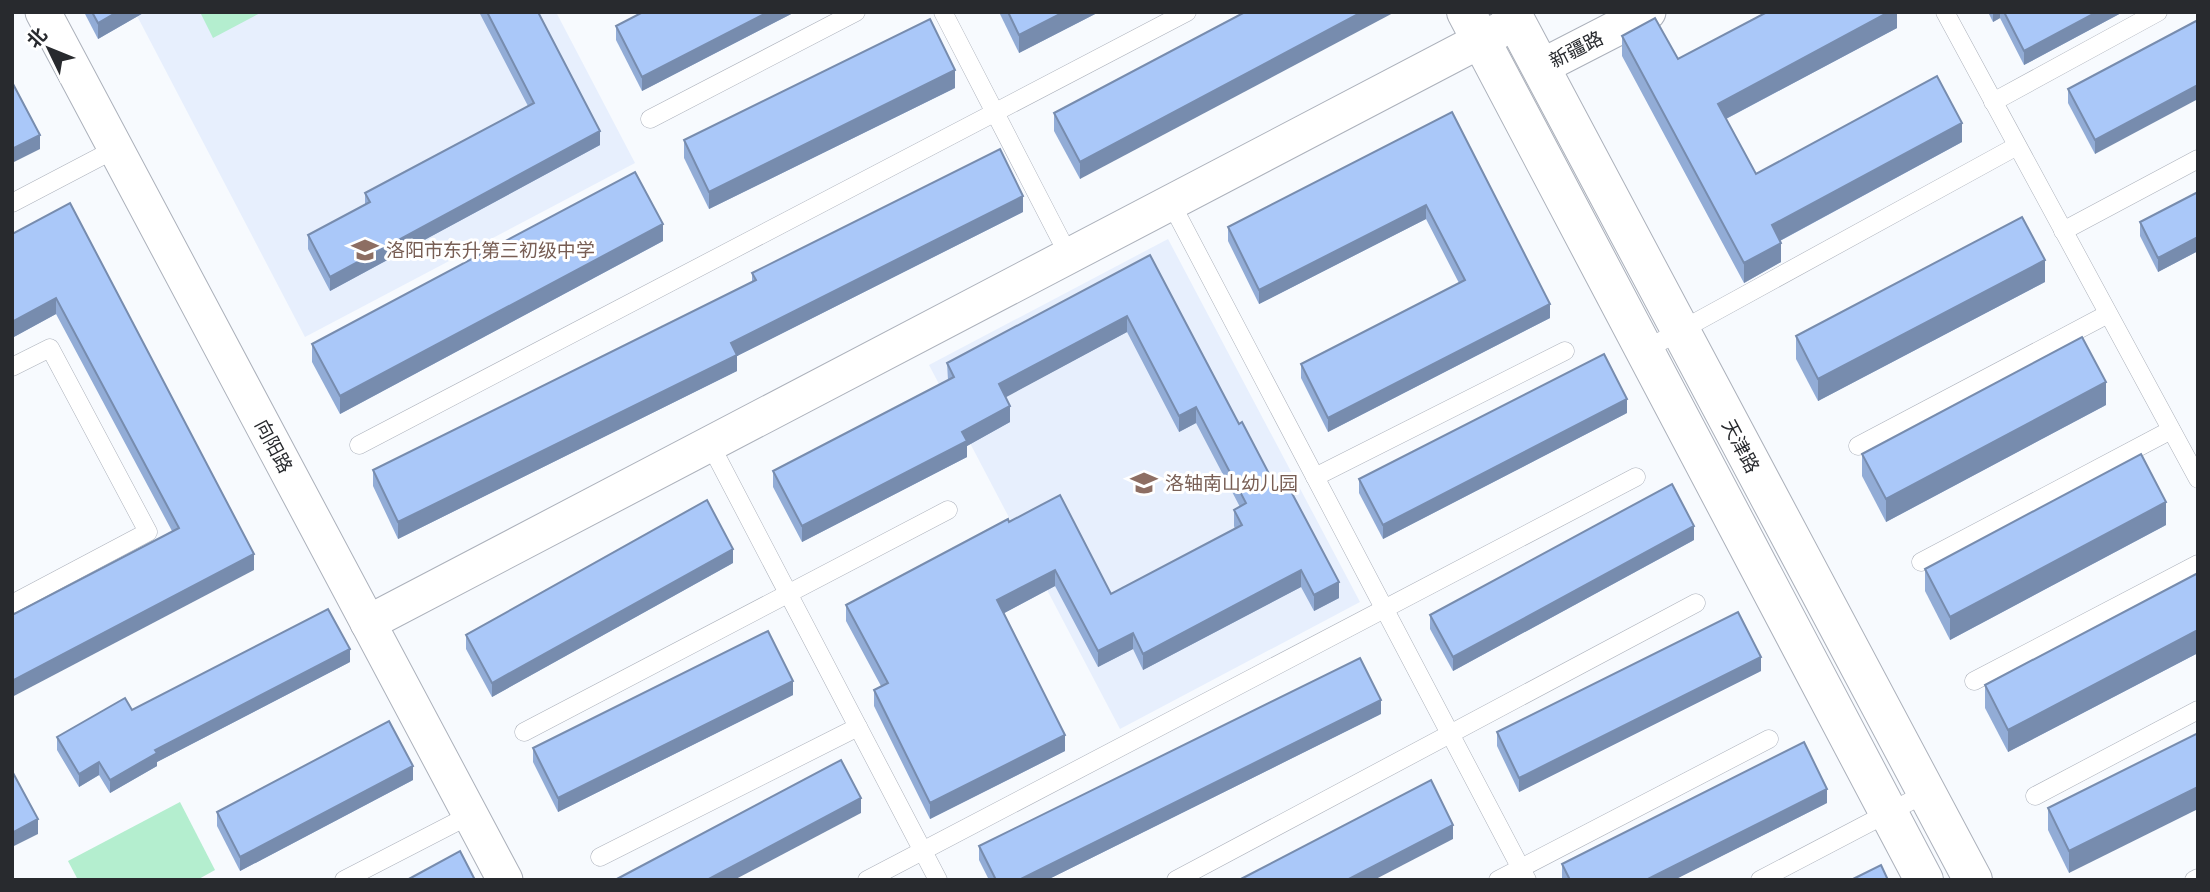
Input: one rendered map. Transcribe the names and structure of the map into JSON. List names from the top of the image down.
{
  "streets": {
    "main road": ["天津路"],
    "street": ["新疆路", "向阳路"]
  },
  "crossings": [
    ["新疆路", "天津路"]
  ],
  "places": {
    "school or university": ["洛阳市东升第三初级中学", "洛轴南山幼儿园"]
  },
  "north": "top left"
}
